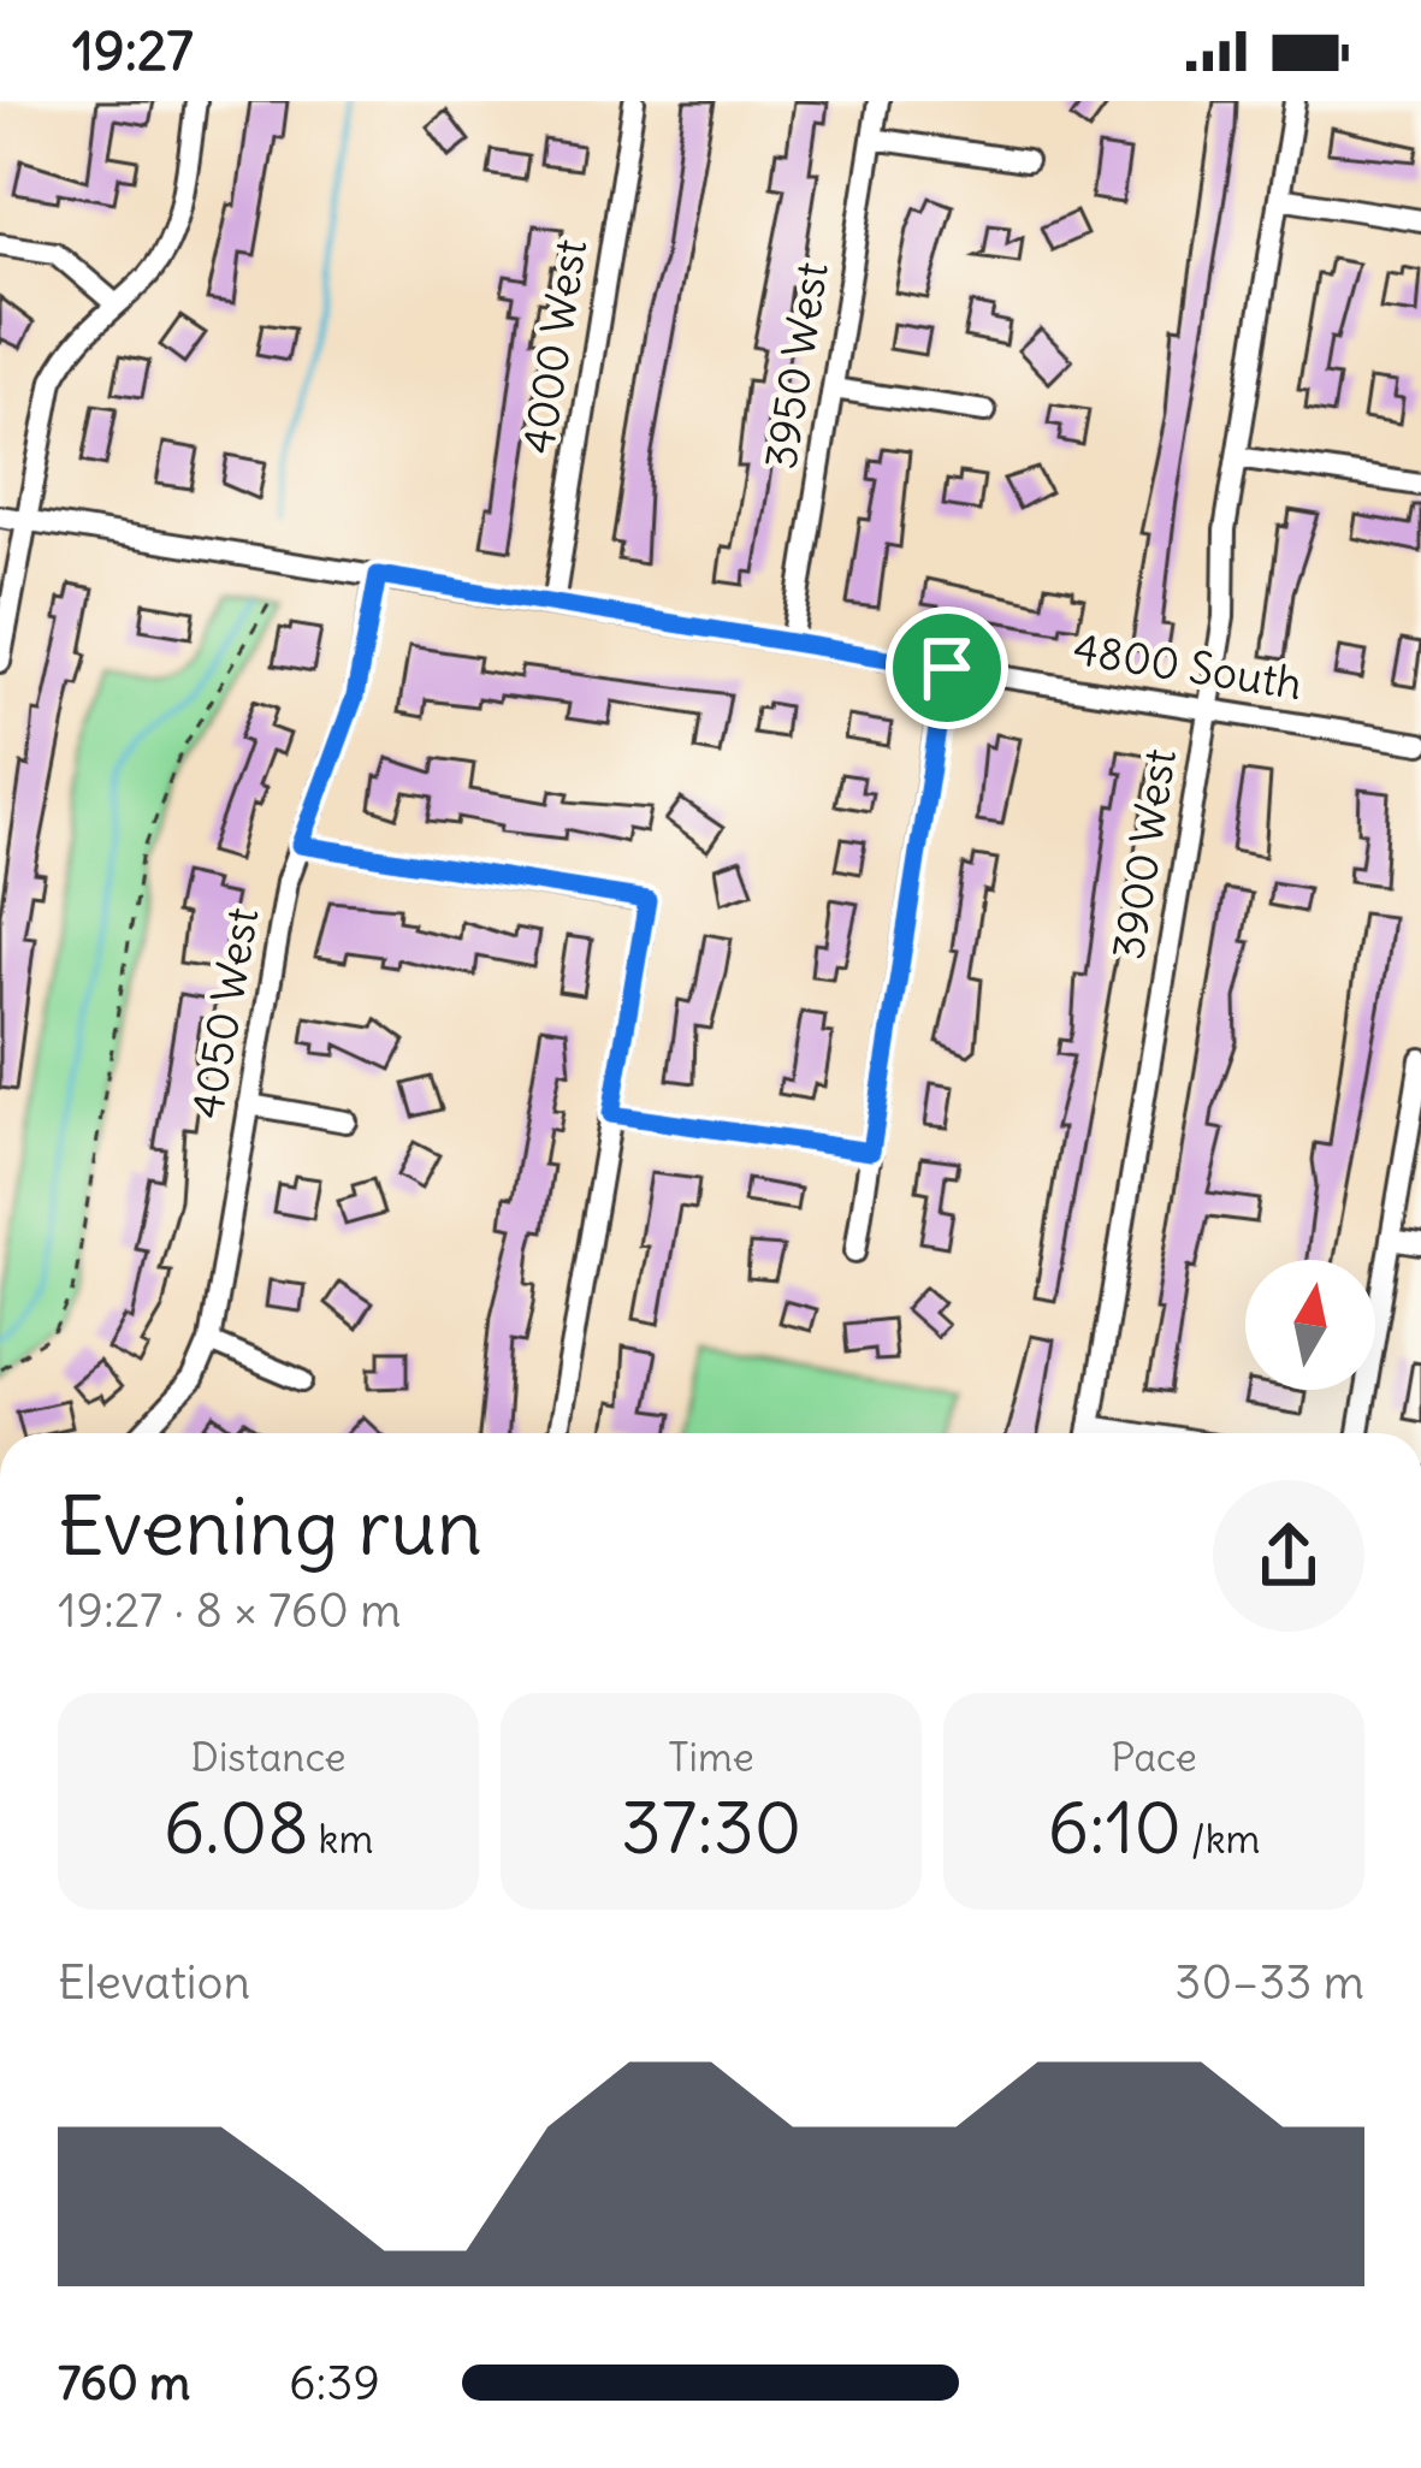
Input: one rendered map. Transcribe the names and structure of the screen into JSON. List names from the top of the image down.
{
  "streets": {
    "street": [
      "4000 West",
      "3950 West",
      "4800 South",
      "3900 West",
      "4050 West"
    ]
  },
  "crossings": [
    ["4000 West", "4800 South"],
    ["3950 West", "4800 South"],
    ["4800 South", "3900 West"],
    ["4800 South", "4050 West"]
  ],
  "north": "top",
  "page": {
    "status": "19:27",
    "heading": ["Evening run", "19:27 · 8 × 760 m"],
    "stats": [
      ["Distance", "6.08 km"],
      ["Time", "37:30"],
      ["Pace", "6:10 /km"]
    ],
    "chart": ["Elevation", "30–33 m"],
    "list": [
      {
        "name": "760 m",
        "note": "6:39"
      }
    ]
  }
}
